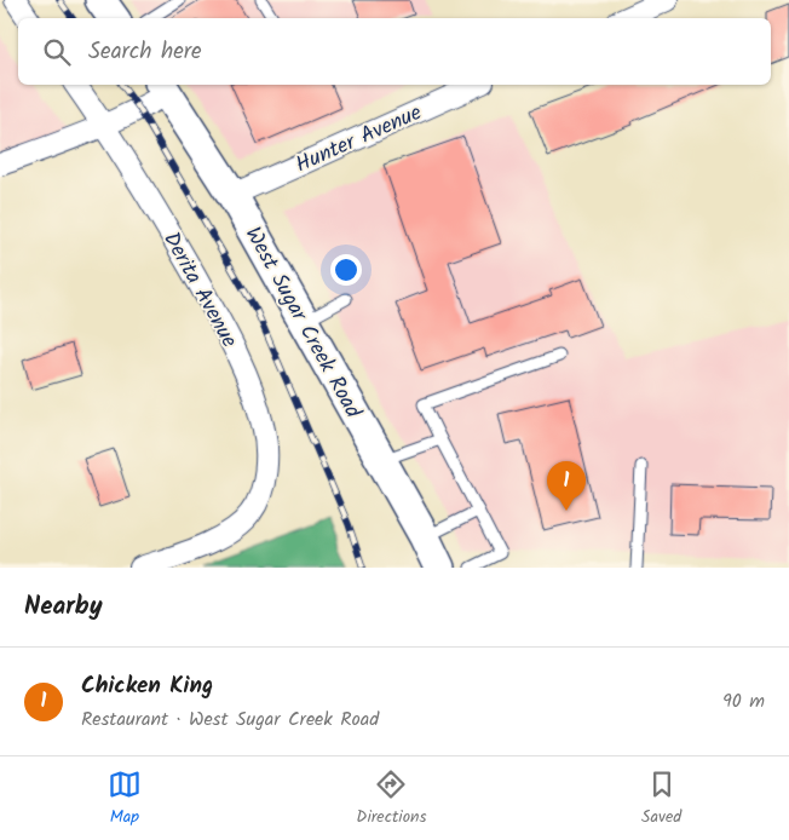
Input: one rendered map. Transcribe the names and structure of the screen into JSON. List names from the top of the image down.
{
  "streets": {
    "main road": ["West Sugar Creek Road"],
    "street": ["Hunter Avenue", "Derita Avenue"]
  },
  "crossings": [
    ["Hunter Avenue", "West Sugar Creek Road"]
  ],
  "page": {
    "search": "Search here",
    "pins": "1",
    "heading": "Nearby",
    "list": [
      {
        "mark": "1",
        "name": "Chicken King",
        "note": "Restaurant · West Sugar Creek Road",
        "value": "90 m"
      }
    ],
    "nav": ["Map", "Directions", "Saved"]
  }
}
